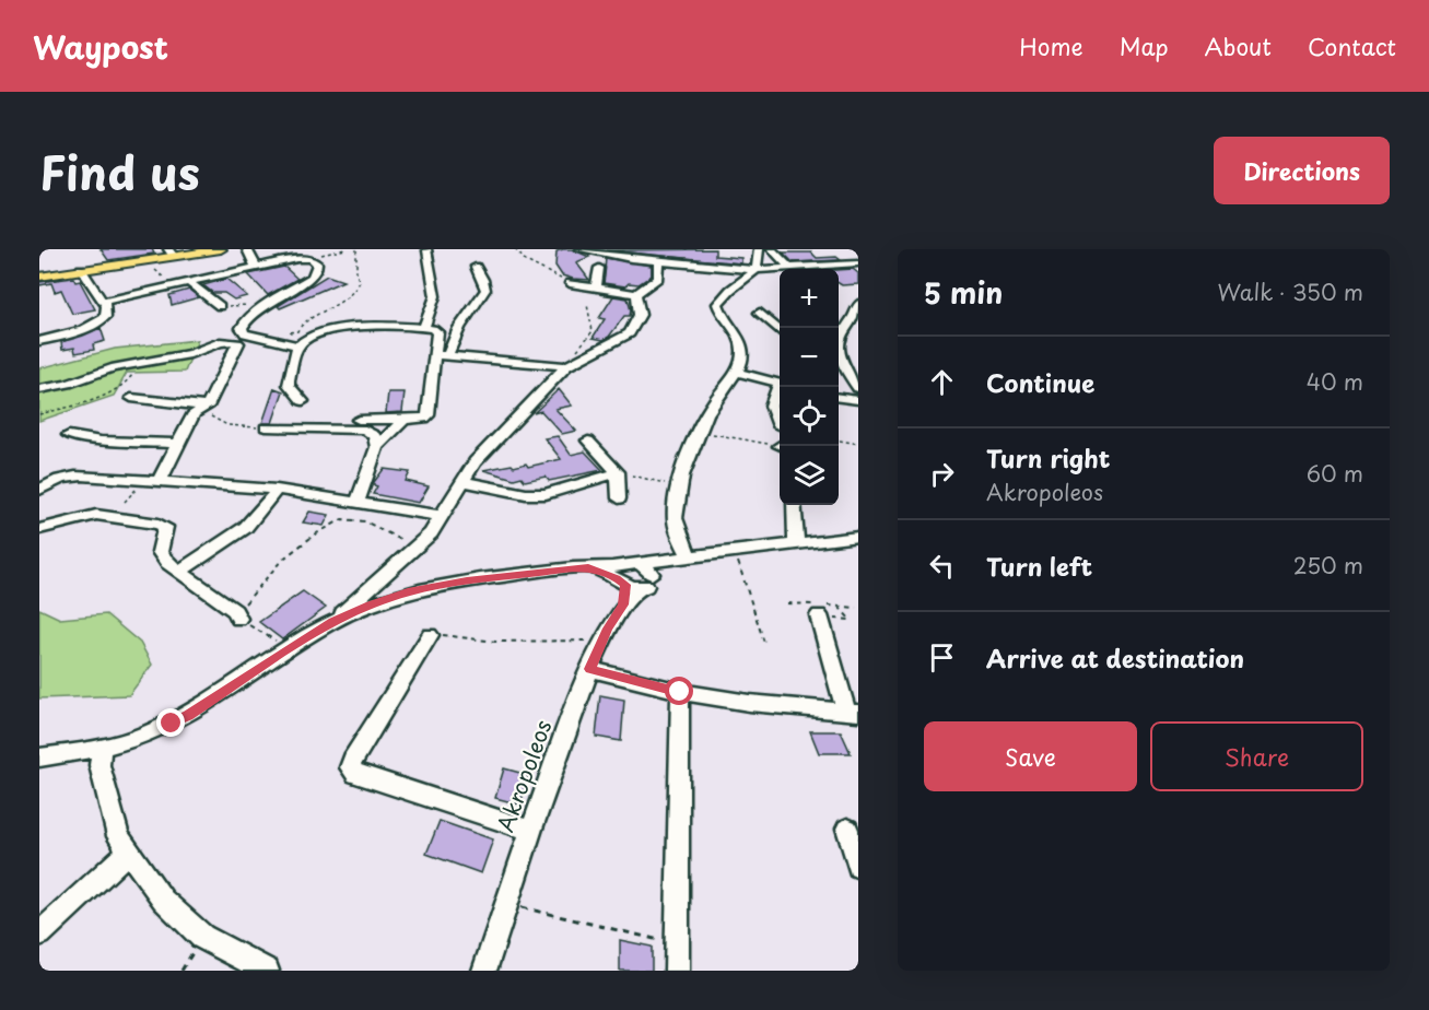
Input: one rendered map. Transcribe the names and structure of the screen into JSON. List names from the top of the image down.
{
  "streets": {
    "street": ["Akropoleos"]
  },
  "page": {
    "header": "Waypost",
    "nav": [
      "Home",
      "Map",
      "About",
      "Contact"
    ],
    "title": "Find us",
    "buttons": [
      "Directions",
      ["Save", "Share"]
    ],
    "heading": ["5 min", "Walk · 350 m"],
    "map_buttons": ["+", "−"],
    "list": [
      ["Continue", "40 m"],
      ["Turn right", "Akropoleos", "60 m"],
      ["Turn left", "250 m"],
      "Arrive at destination"
    ]
  }
}
